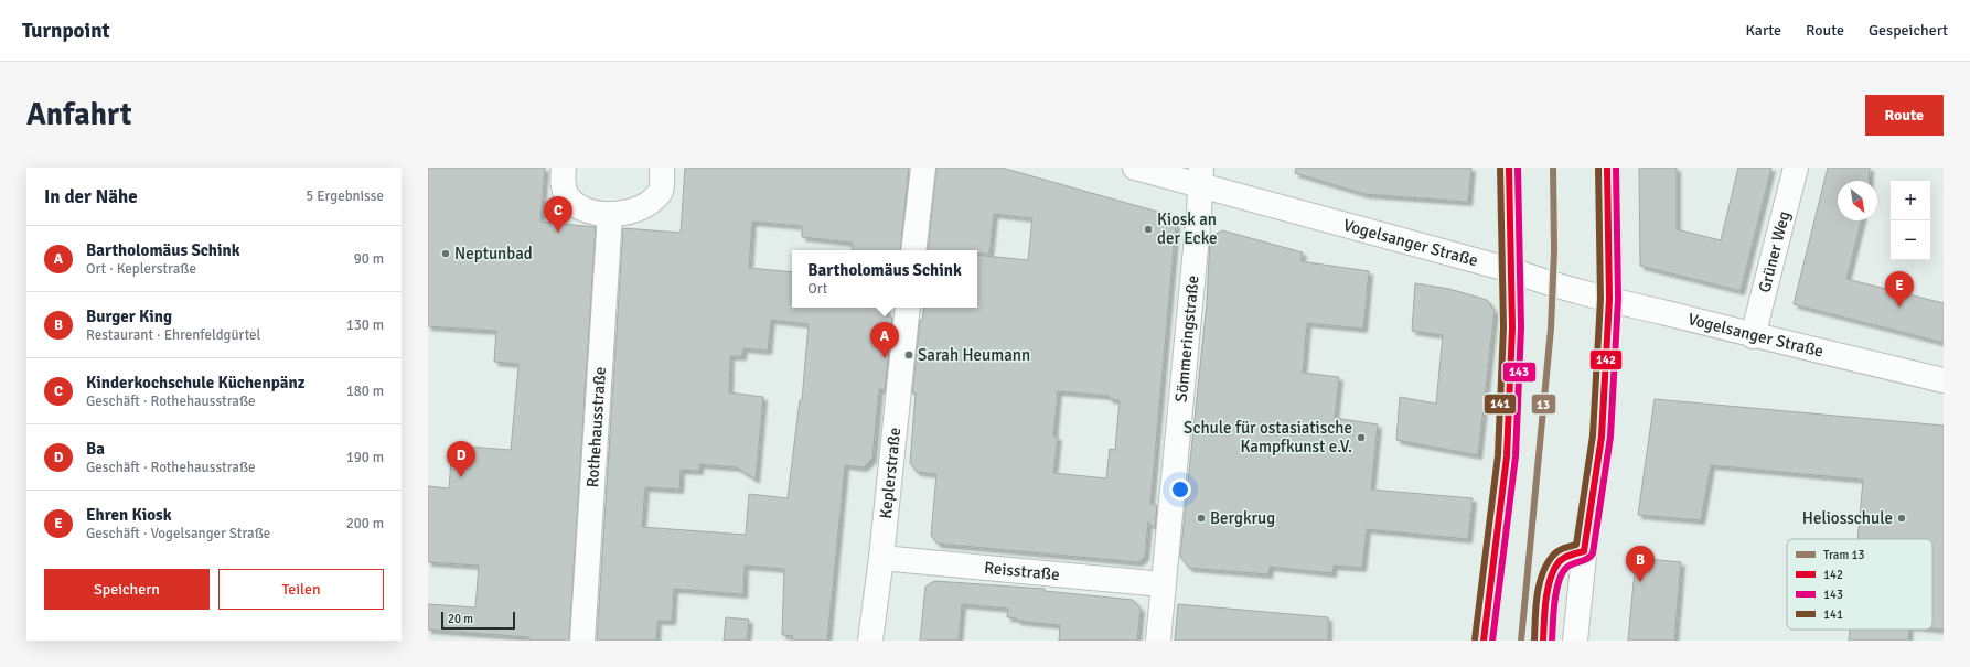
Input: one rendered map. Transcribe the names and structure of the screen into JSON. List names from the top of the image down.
{
  "streets": {
    "street": [
      "Vogelsanger Straße",
      "Grüner Weg",
      "Sömmeringstraße",
      "Rothehausstraße",
      "Keplerstraße",
      "Reisstraße"
    ]
  },
  "crossings": [
    ["Vogelsanger Straße", "Grüner Weg"],
    ["Vogelsanger Straße", "Sömmeringstraße"],
    ["Sömmeringstraße", "Reisstraße"],
    ["Keplerstraße", "Reisstraße"]
  ],
  "places": [
    "Kiosk an der Ecke",
    "Neptunbad",
    "Sarah Heumann",
    "Schule für ostasiatische Kampfkunst e.V.",
    "Bergkrug",
    "Heliosschule"
  ],
  "lines": [
    "tram line 13",
    "transit line 142",
    "transit line 143",
    "transit line 141"
  ],
  "legend": [
    "Tram 13",
    "142",
    "143",
    "141"
  ],
  "scale_bar": "20 m",
  "north": "bottom right",
  "page": {
    "header": "Turnpoint",
    "nav": ["Karte", "Route", "Gespeichert"],
    "buttons": [
      "Route",
      ["Speichern", "Teilen"]
    ],
    "title": "Anfahrt",
    "heading": ["In der Nähe", "5 Ergebnisse"],
    "map_buttons": ["+", "−"],
    "pins": [
      "C",
      "E",
      "A",
      "D",
      "B"
    ],
    "list": [
      {
        "mark": "A",
        "name": "Bartholomäus Schink",
        "note": "Ort · Keplerstraße",
        "value": "90 m"
      },
      {
        "mark": "B",
        "name": "Burger King",
        "note": "Restaurant · Ehrenfeldgürtel",
        "value": "130 m"
      },
      {
        "mark": "C",
        "name": "Kinderkochschule Küchenpänz",
        "note": "Geschäft · Rothehausstraße",
        "value": "180 m"
      },
      {
        "mark": "D",
        "name": "Ba",
        "note": "Geschäft · Rothehausstraße",
        "value": "190 m"
      },
      {
        "mark": "E",
        "name": "Ehren Kiosk",
        "note": "Geschäft · Vogelsanger Straße",
        "value": "200 m"
      }
    ],
    "popup": ["Bartholomäus Schink", "Ort"],
    "scale": "20 m"
  }
}
